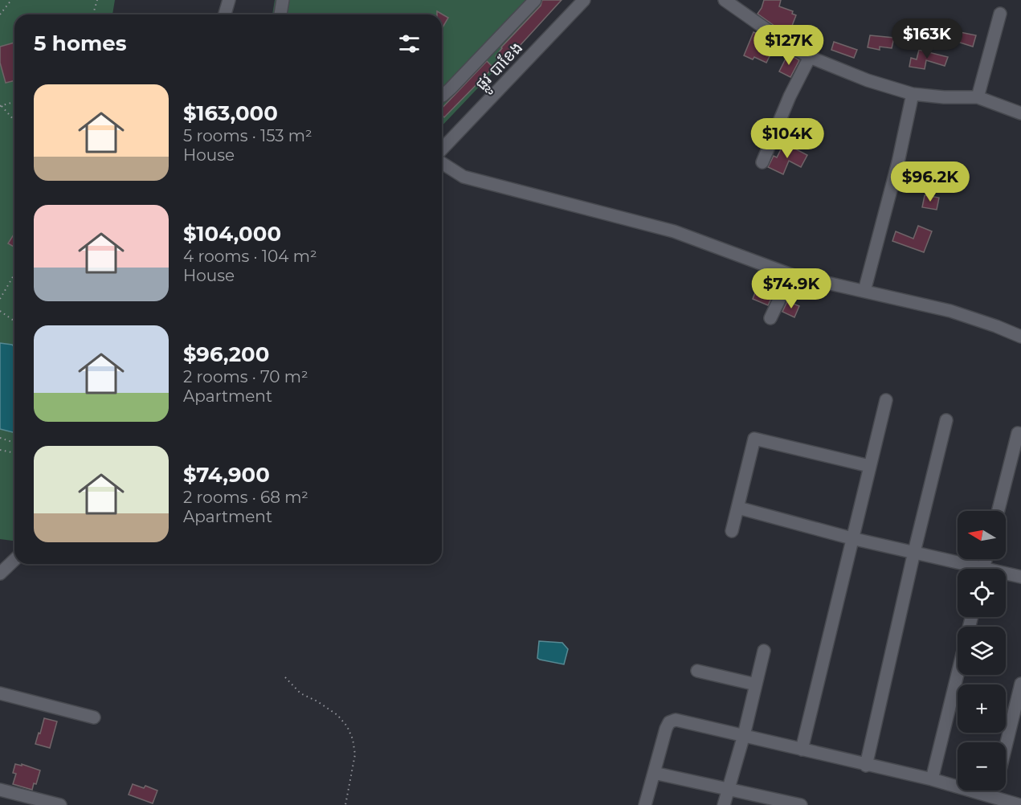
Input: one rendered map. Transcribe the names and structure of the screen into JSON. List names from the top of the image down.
{
  "streets": {
    "street": ["ផ្លូវ បាខែង"]
  },
  "north": "left",
  "page": {
    "heading": "5 homes",
    "price": [
      "$163K",
      "$127K",
      "$104K",
      "$96.2K",
      "$74.9K"
    ],
    "list": [
      {
        "name": "$163,000",
        "note": "5 rooms · 153 m² · House"
      },
      {
        "name": "$104,000",
        "note": "4 rooms · 104 m² · House"
      },
      {
        "name": "$96,200",
        "note": "2 rooms · 70 m² · Apartment"
      },
      {
        "name": "$74,900",
        "note": "2 rooms · 68 m² · Apartment"
      }
    ],
    "map_buttons": ["+", "−"]
  }
}
